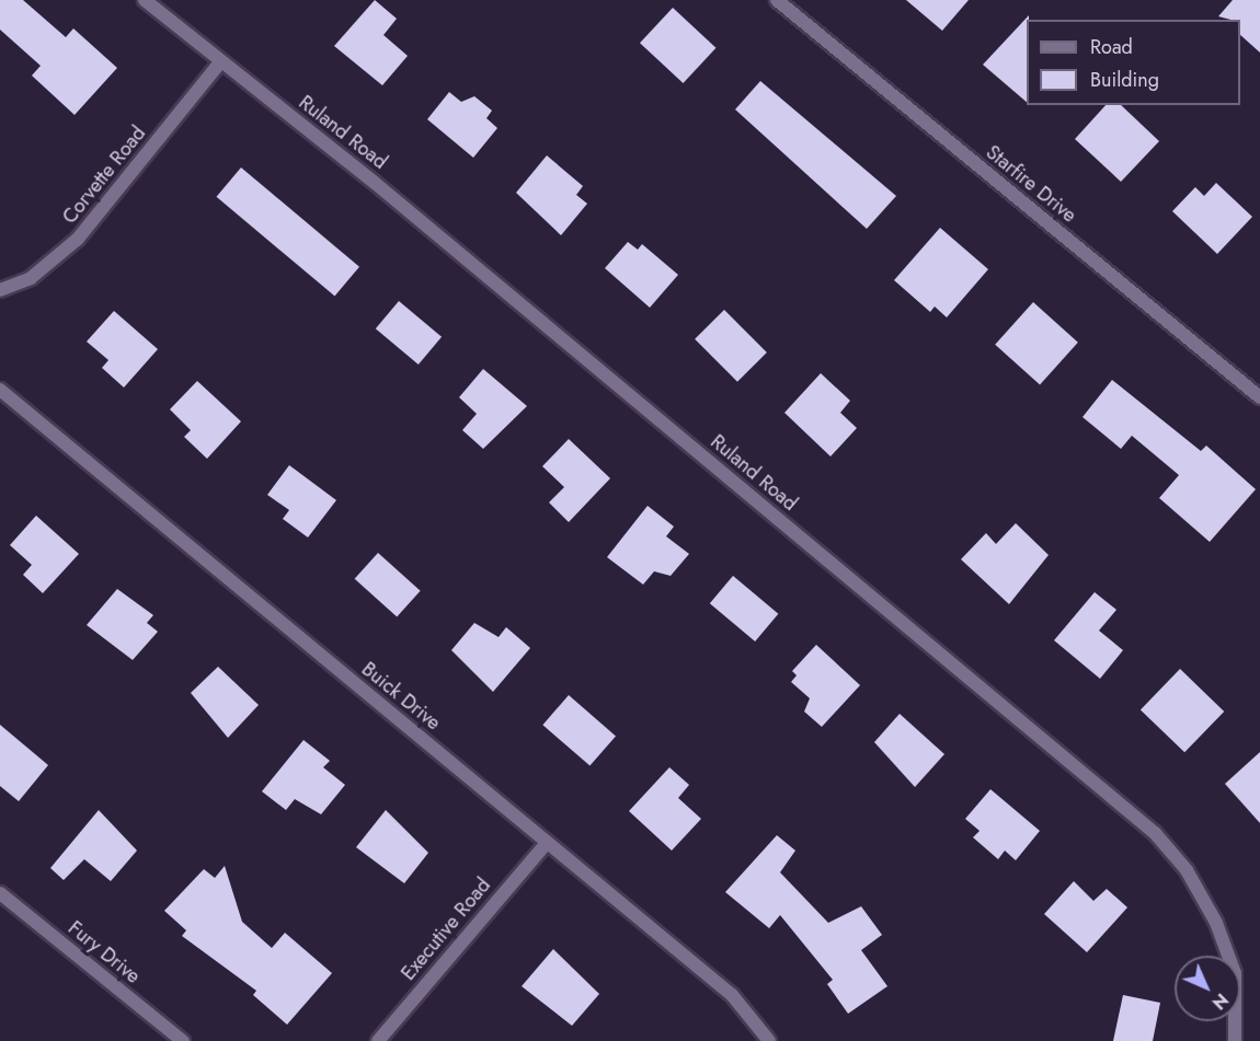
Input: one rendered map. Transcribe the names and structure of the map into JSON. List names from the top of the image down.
{
  "streets": {
    "street": [
      "Ruland Road",
      "Corvette Road",
      "Starfire Drive",
      "Buick Drive",
      "Executive Road",
      "Fury Drive"
    ]
  },
  "crossings": [
    ["Ruland Road", "Corvette Road"],
    ["Buick Drive", "Executive Road"]
  ],
  "legend": ["Road", "Building"],
  "north": "bottom right"
}
